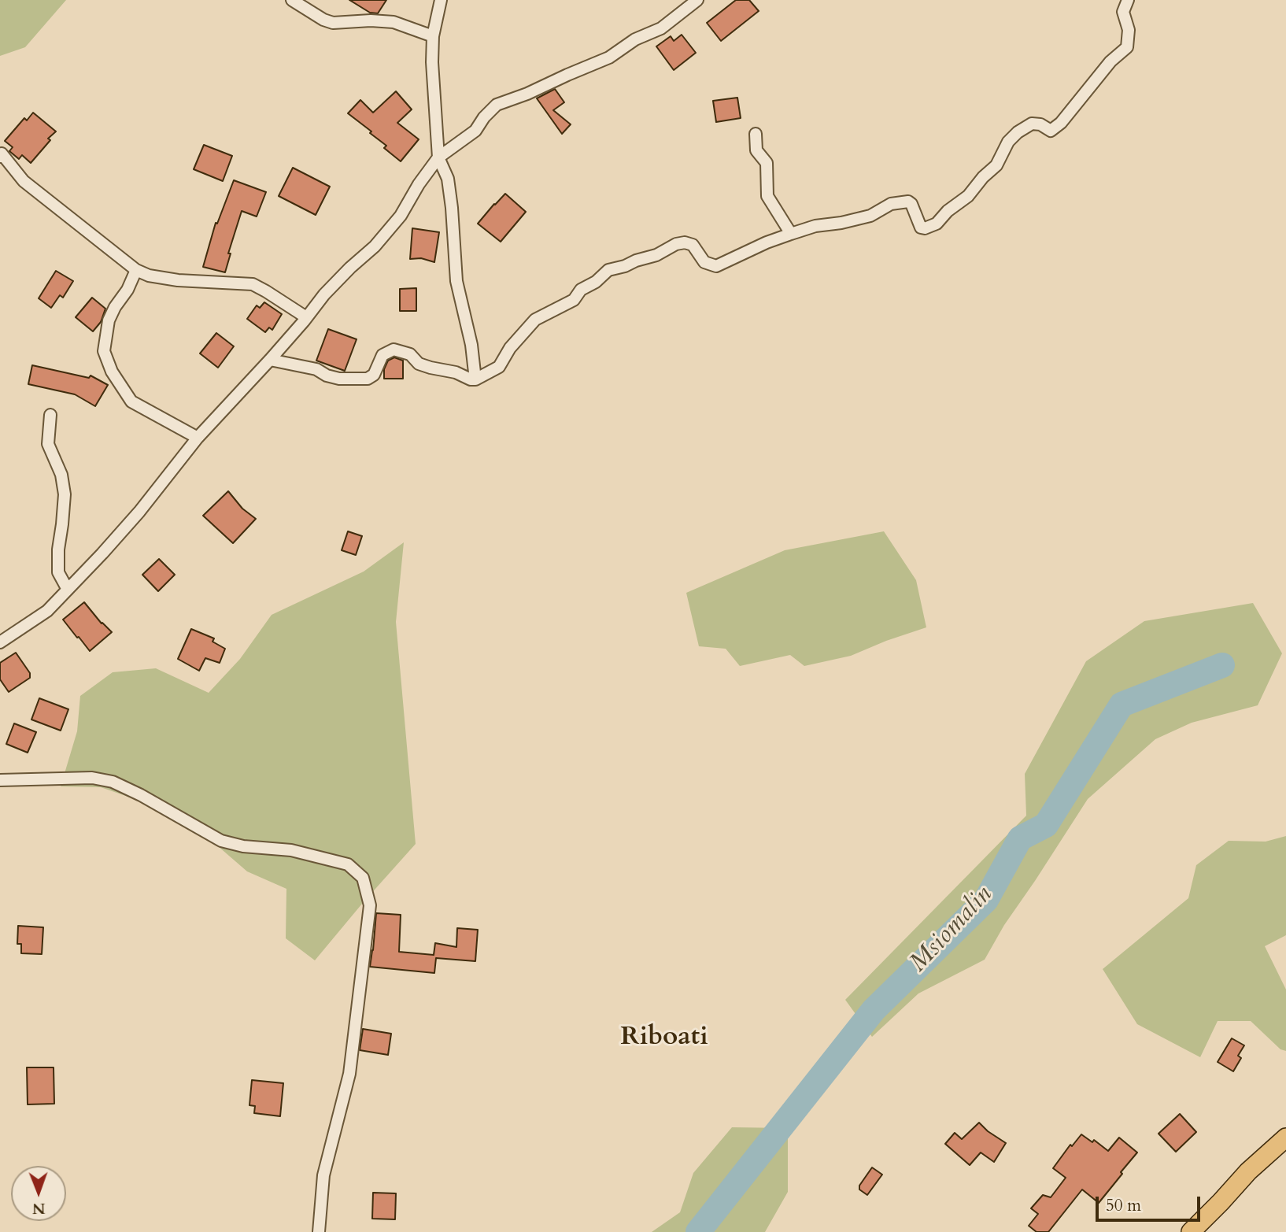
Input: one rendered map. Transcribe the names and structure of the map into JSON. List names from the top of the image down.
{
  "districts": ["Riboati"],
  "water": ["Msiomalin"],
  "scale_bar": "50 m",
  "north": "bottom"
}
